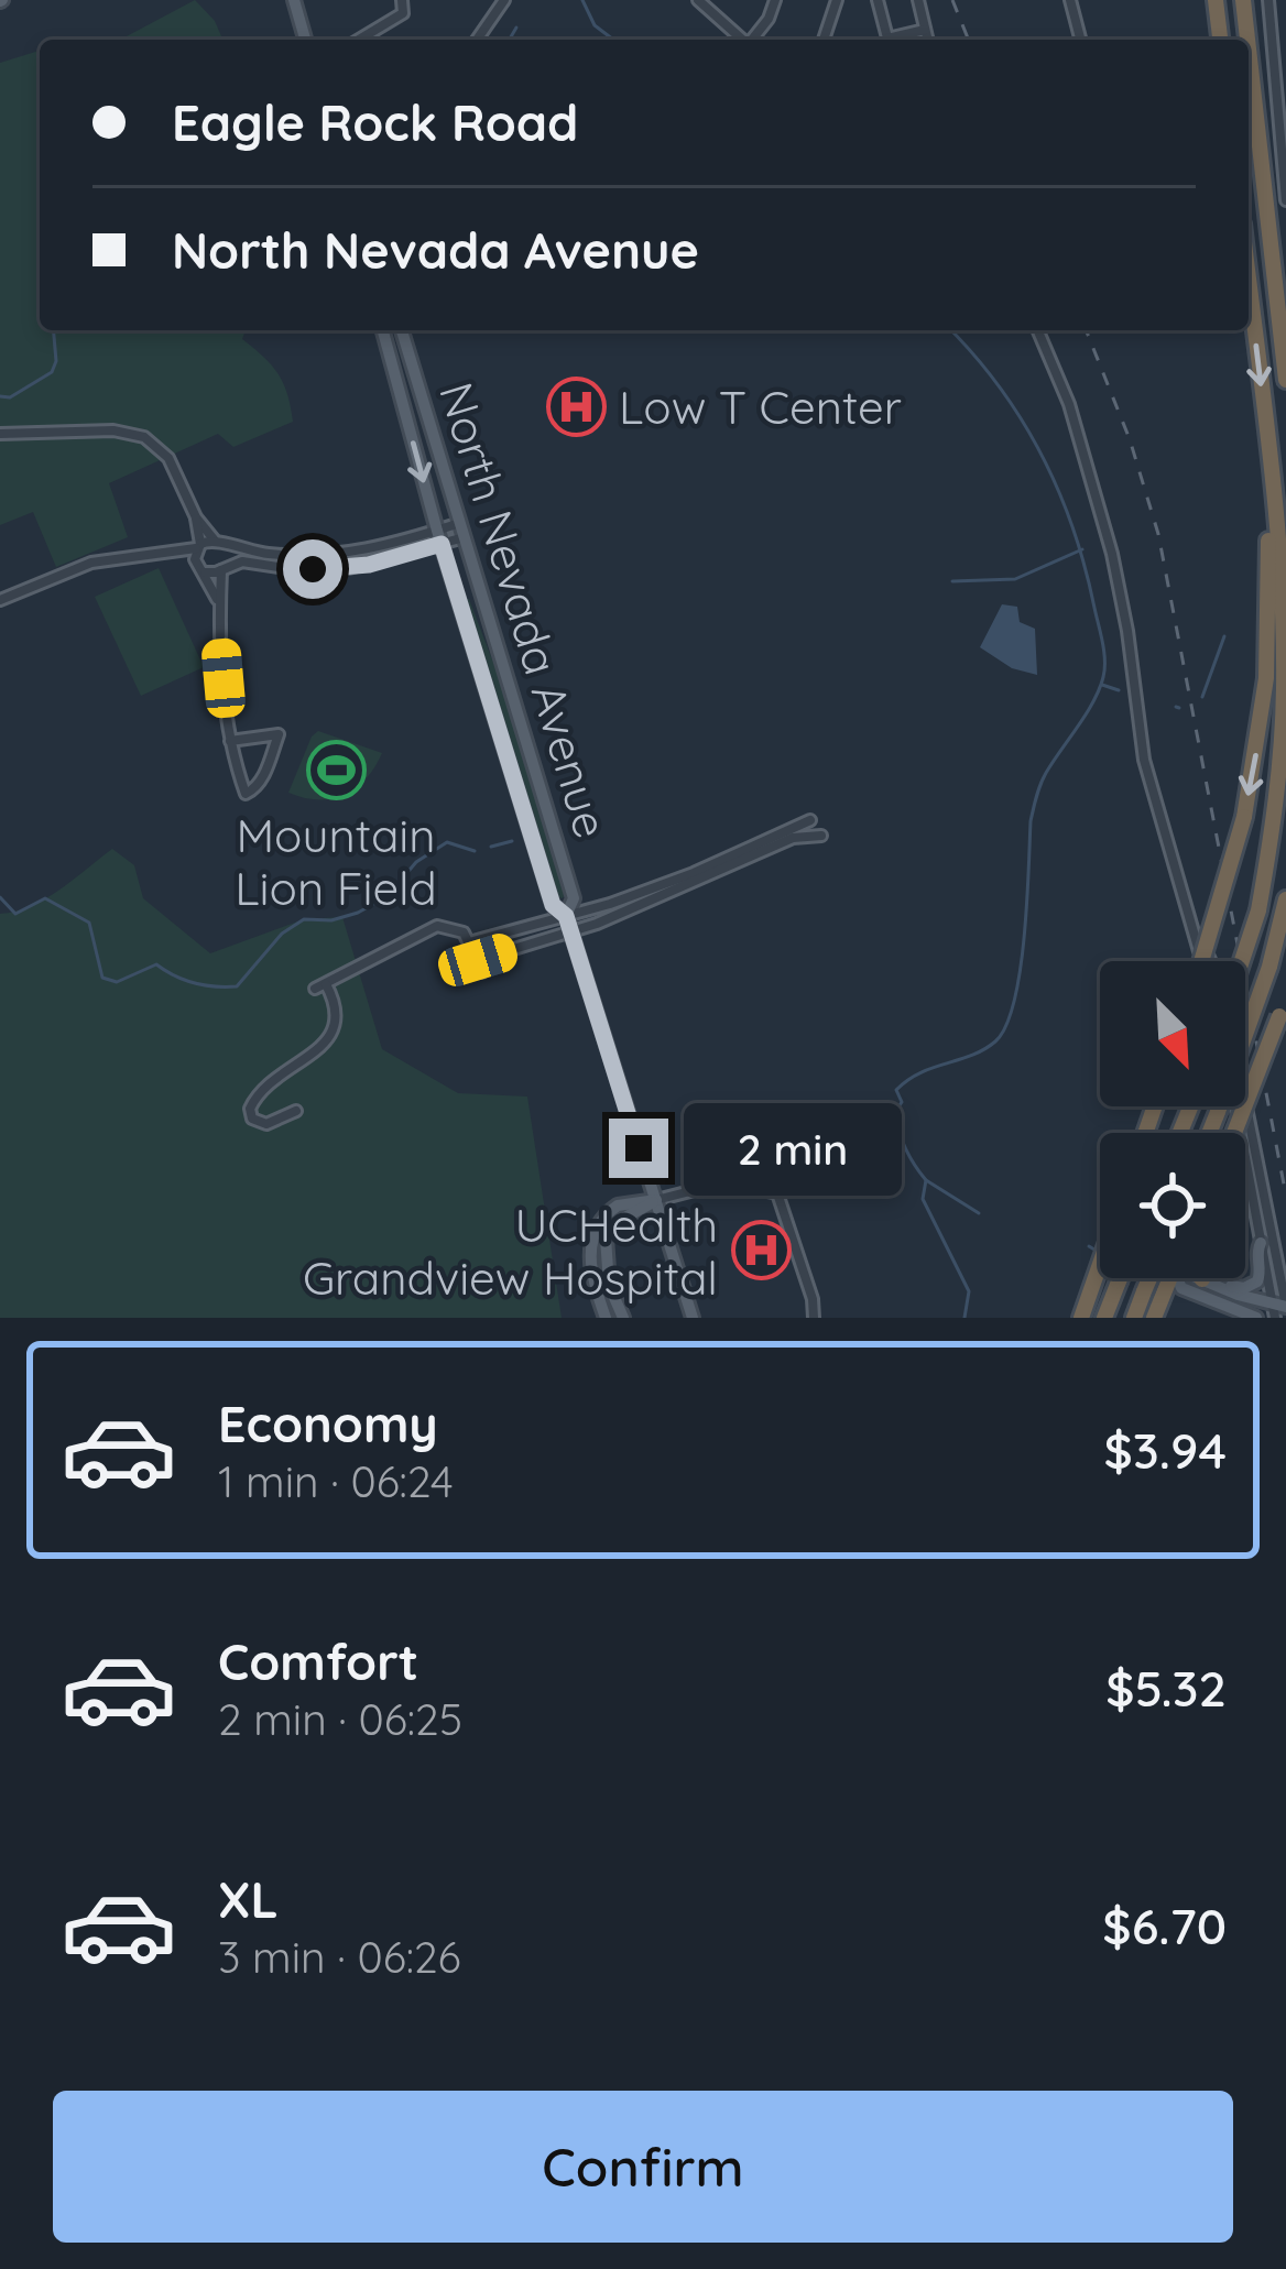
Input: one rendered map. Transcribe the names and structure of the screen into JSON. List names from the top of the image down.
{
  "streets": {
    "main road": ["North Nevada Avenue"]
  },
  "places": {
    "hospital": ["Low T Center", "UCHealth Grandview Hospital"],
    "sports": ["Mountain Lion Field"]
  },
  "north": "bottom right",
  "page": {
    "banner": ["Eagle Rock Road", "North Nevada Avenue"],
    "bubble": "2 min",
    "list": [
      {
        "name": "Economy",
        "note": "1 min · 06:24",
        "value": "$3.94"
      },
      {
        "name": "Comfort",
        "note": "2 min · 06:25",
        "value": "$5.32"
      },
      {
        "name": "XL",
        "note": "3 min · 06:26",
        "value": "$6.70"
      }
    ],
    "buttons": "Confirm"
  }
}
